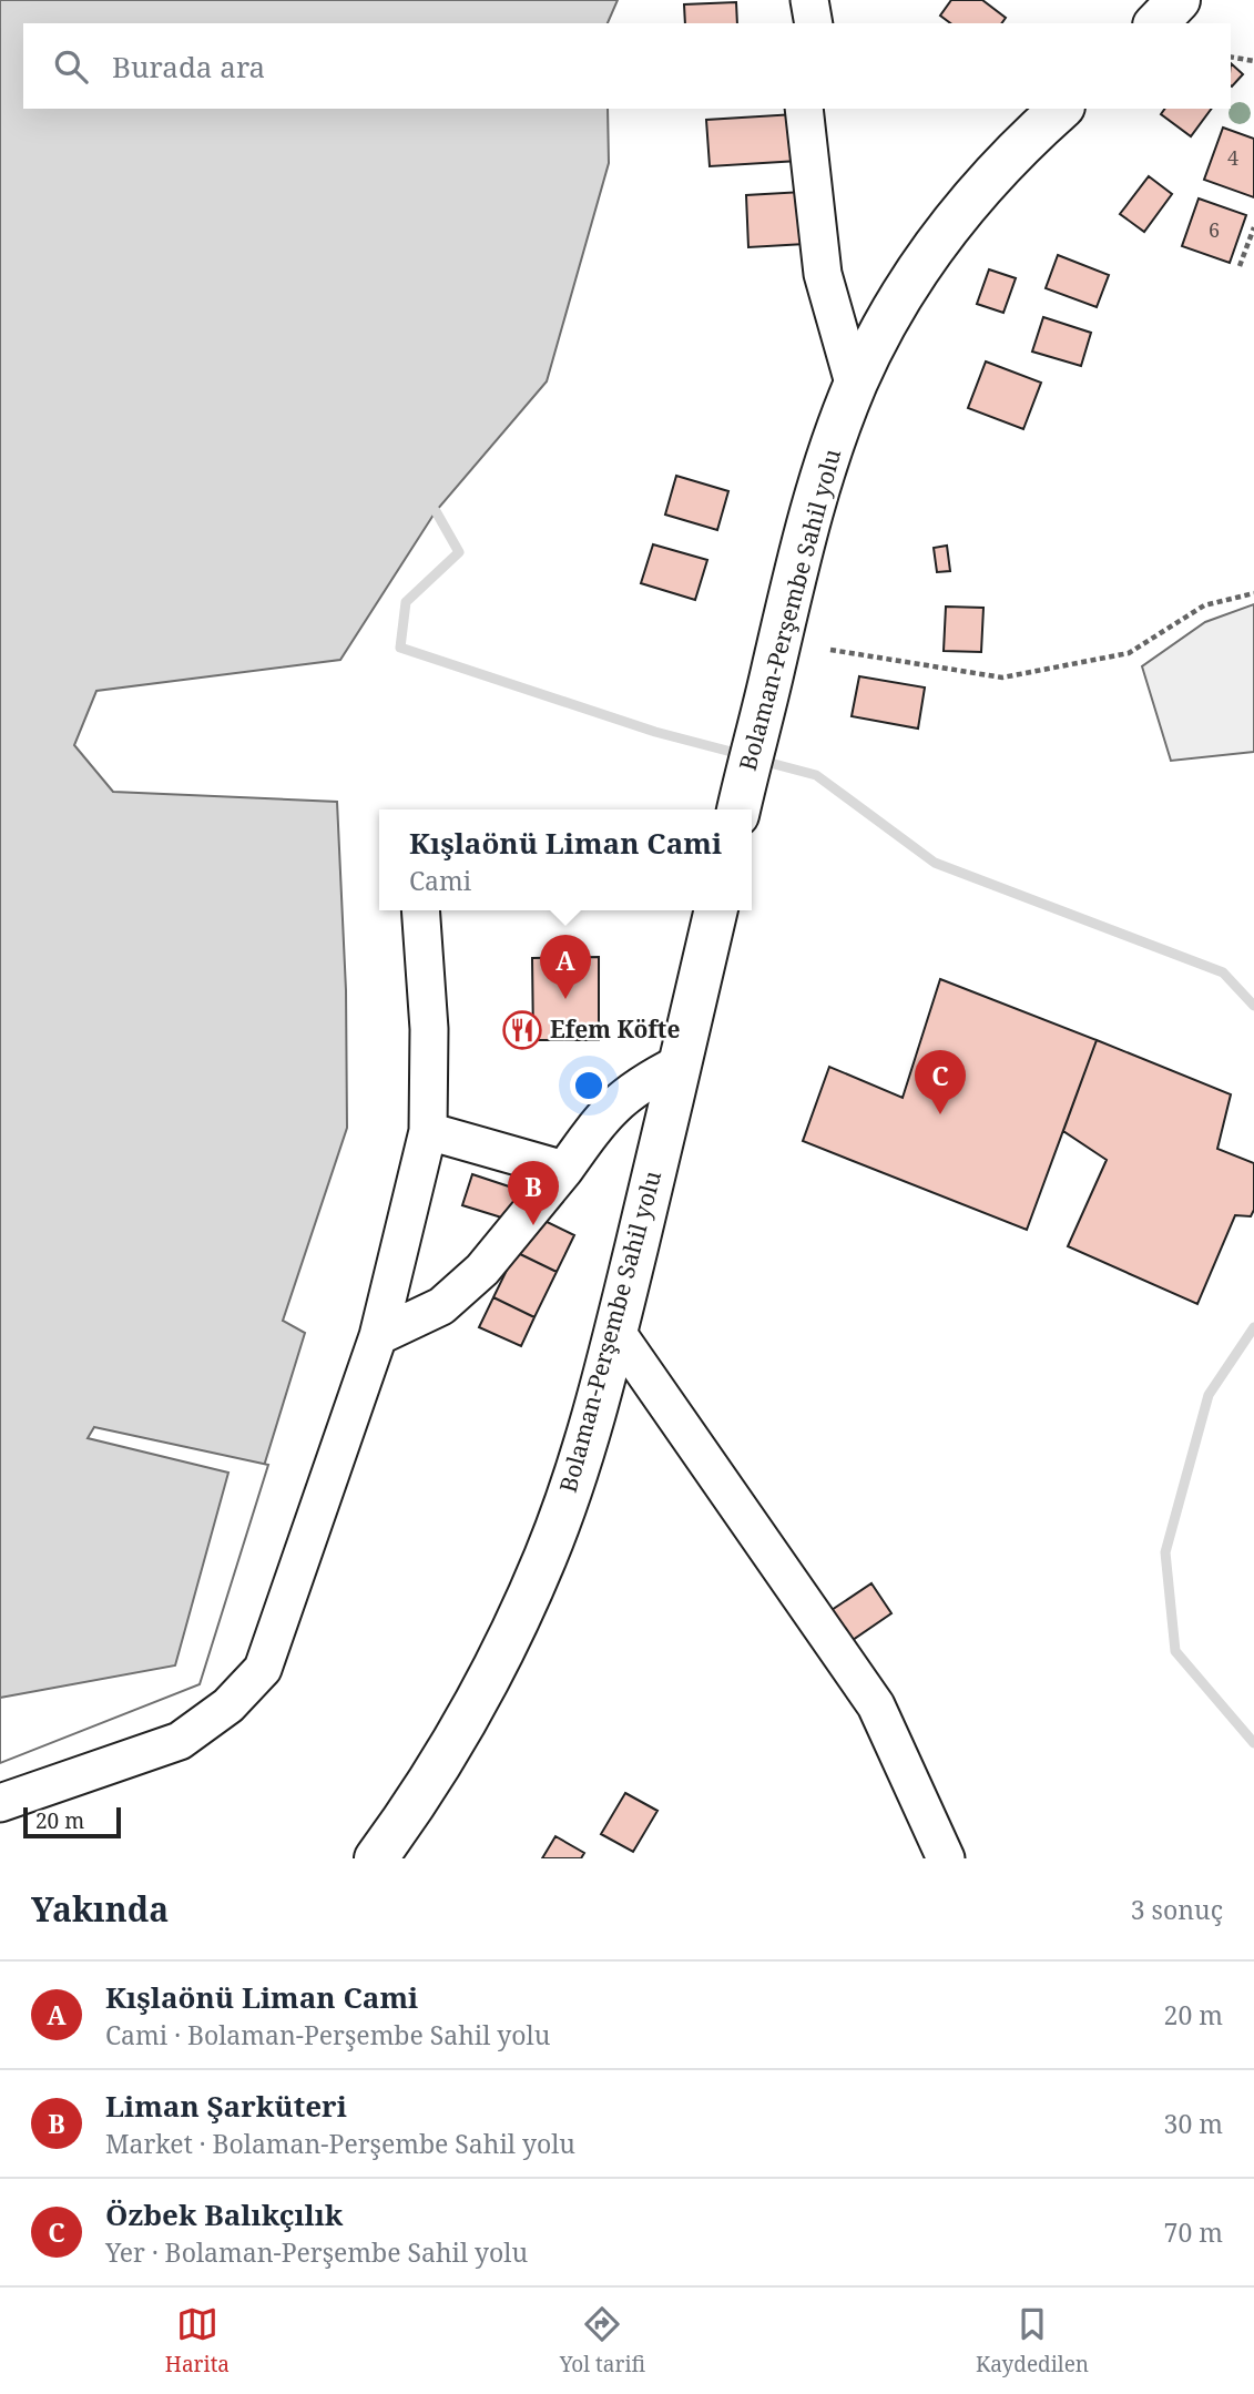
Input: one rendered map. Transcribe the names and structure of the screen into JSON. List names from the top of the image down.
{
  "streets": {
    "main road": ["Bolaman-Perşembe Sahil yolu"]
  },
  "places": {
    "restaurant": ["Efem Köfte"]
  },
  "house_numbers": ["4", "6"],
  "scale_bar": "20 m",
  "page": {
    "search": "Burada ara",
    "popup": ["Kışlaönü Liman Cami", "Cami"],
    "pins": ["A", "C", "B"],
    "scale": "20 m",
    "heading": ["Yakında", "3 sonuç"],
    "list": [
      {
        "mark": "A",
        "name": "Kışlaönü Liman Cami",
        "note": "Cami · Bolaman-Perşembe Sahil yolu",
        "value": "20 m"
      },
      {
        "mark": "B",
        "name": "Liman Şarküteri",
        "note": "Market · Bolaman-Perşembe Sahil yolu",
        "value": "30 m"
      },
      {
        "mark": "C",
        "name": "Özbek Balıkçılık",
        "note": "Yer · Bolaman-Perşembe Sahil yolu",
        "value": "70 m"
      }
    ],
    "nav": ["Harita", "Yol tarifi", "Kaydedilen"]
  }
}
